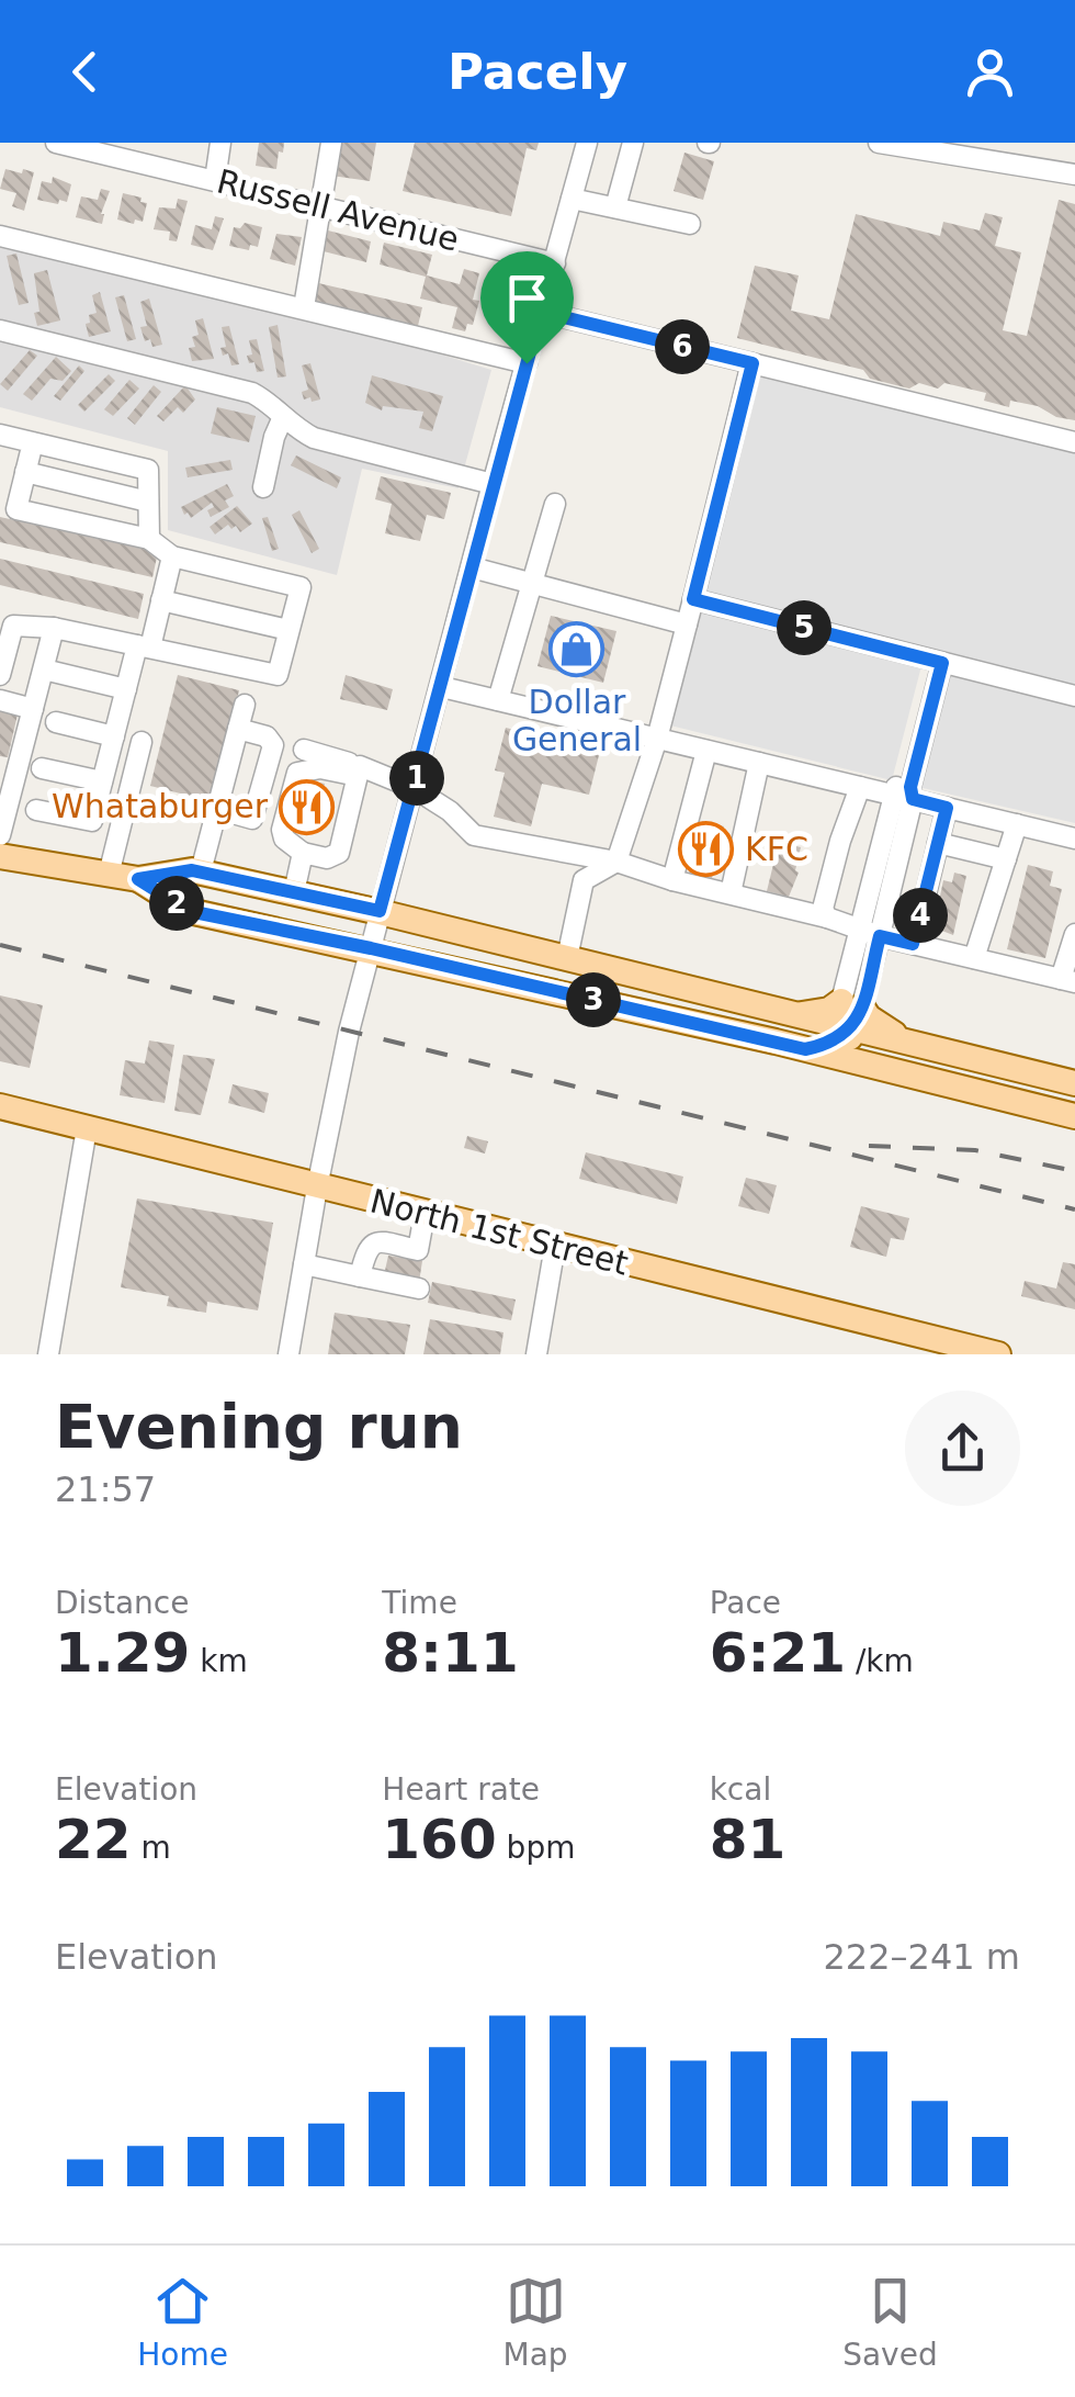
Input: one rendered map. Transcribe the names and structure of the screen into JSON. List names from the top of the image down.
{
  "streets": {
    "main road": ["North 1st Street"],
    "street": ["Russell Avenue"]
  },
  "places": {
    "shop": ["Dollar General"],
    "restaurant": ["Whataburger", "KFC"]
  },
  "page": {
    "header": "Pacely",
    "pins": [
      "6",
      "5",
      "1",
      "2",
      "4",
      "3"
    ],
    "heading": ["Evening run", "21:57"],
    "stats": [
      ["Distance", "1.29 km"],
      ["Time", "8:11"],
      ["Pace", "6:21 /km"],
      ["Elevation", "22 m"],
      ["Heart rate", "160 bpm"],
      ["kcal", "81"]
    ],
    "chart": ["Elevation", "222–241 m"],
    "tabs": ["Home", "Map", "Saved"]
  }
}
